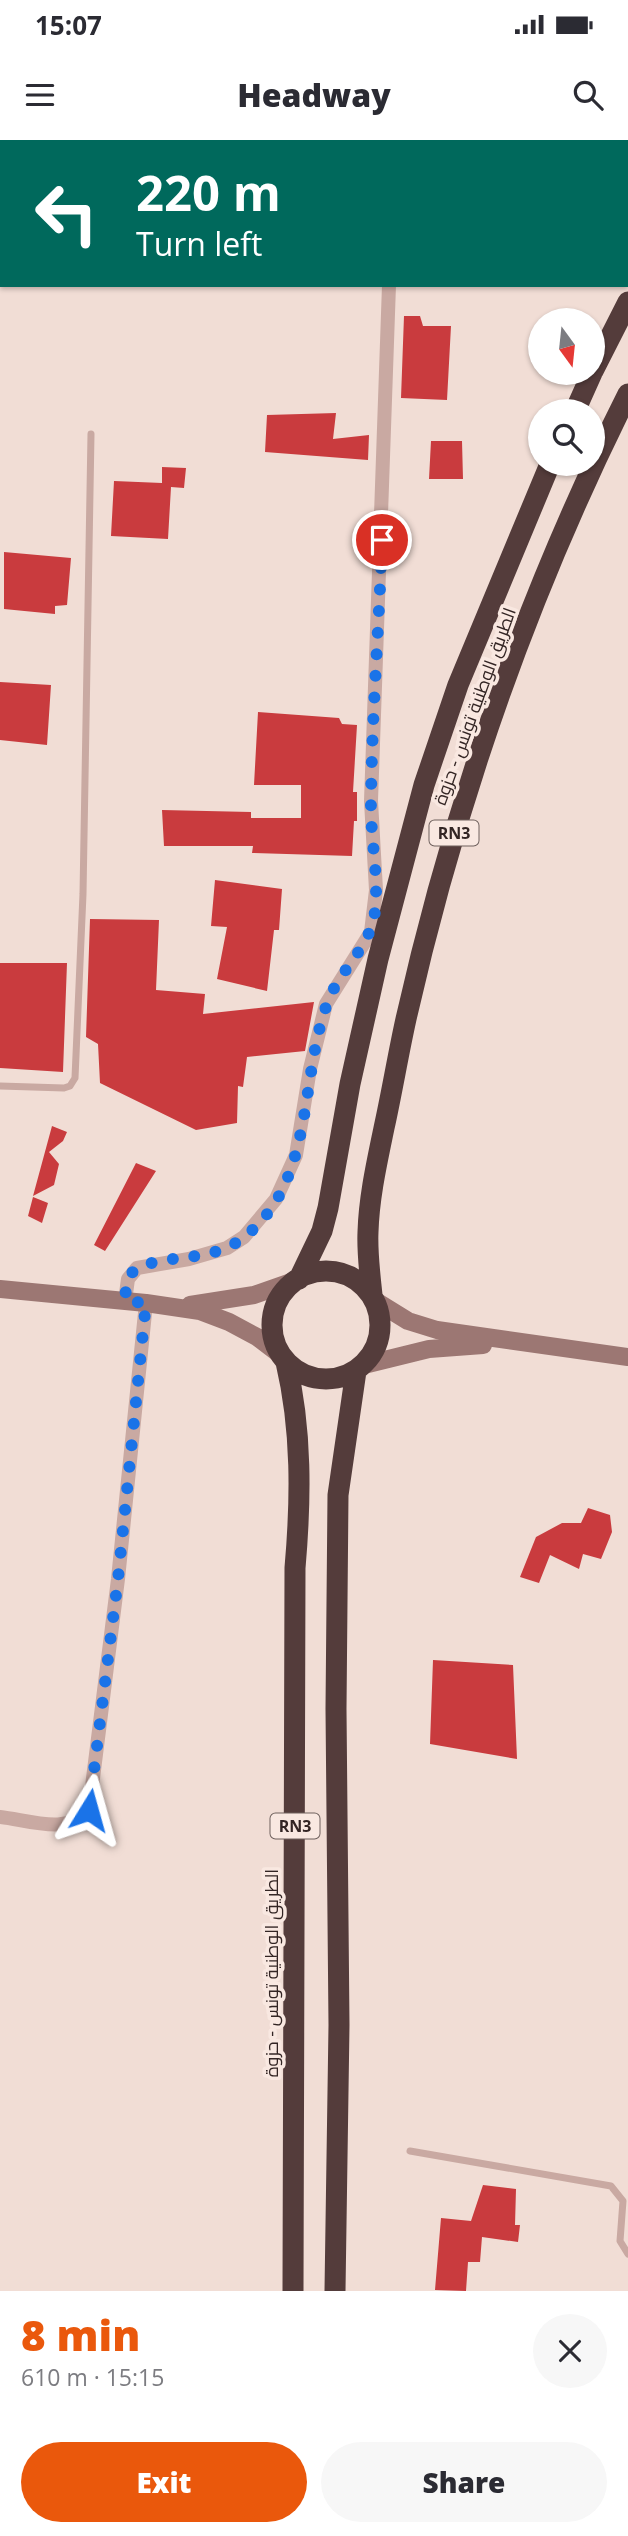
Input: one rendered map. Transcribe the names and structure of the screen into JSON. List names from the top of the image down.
{
  "streets": {
    "highway": ["الطريق الوطنية تونس - حزوة", "RN3"]
  },
  "crossings": [
    ["الطريق الوطنية تونس - حزوة", "RN3"]
  ],
  "north": "bottom",
  "page": {
    "status": "15:07",
    "header": "Headway",
    "turn": ["220 m", "Turn left"],
    "heading": ["8 min", "610 m · 15:15"],
    "buttons": ["Exit", "Share"]
  }
}
